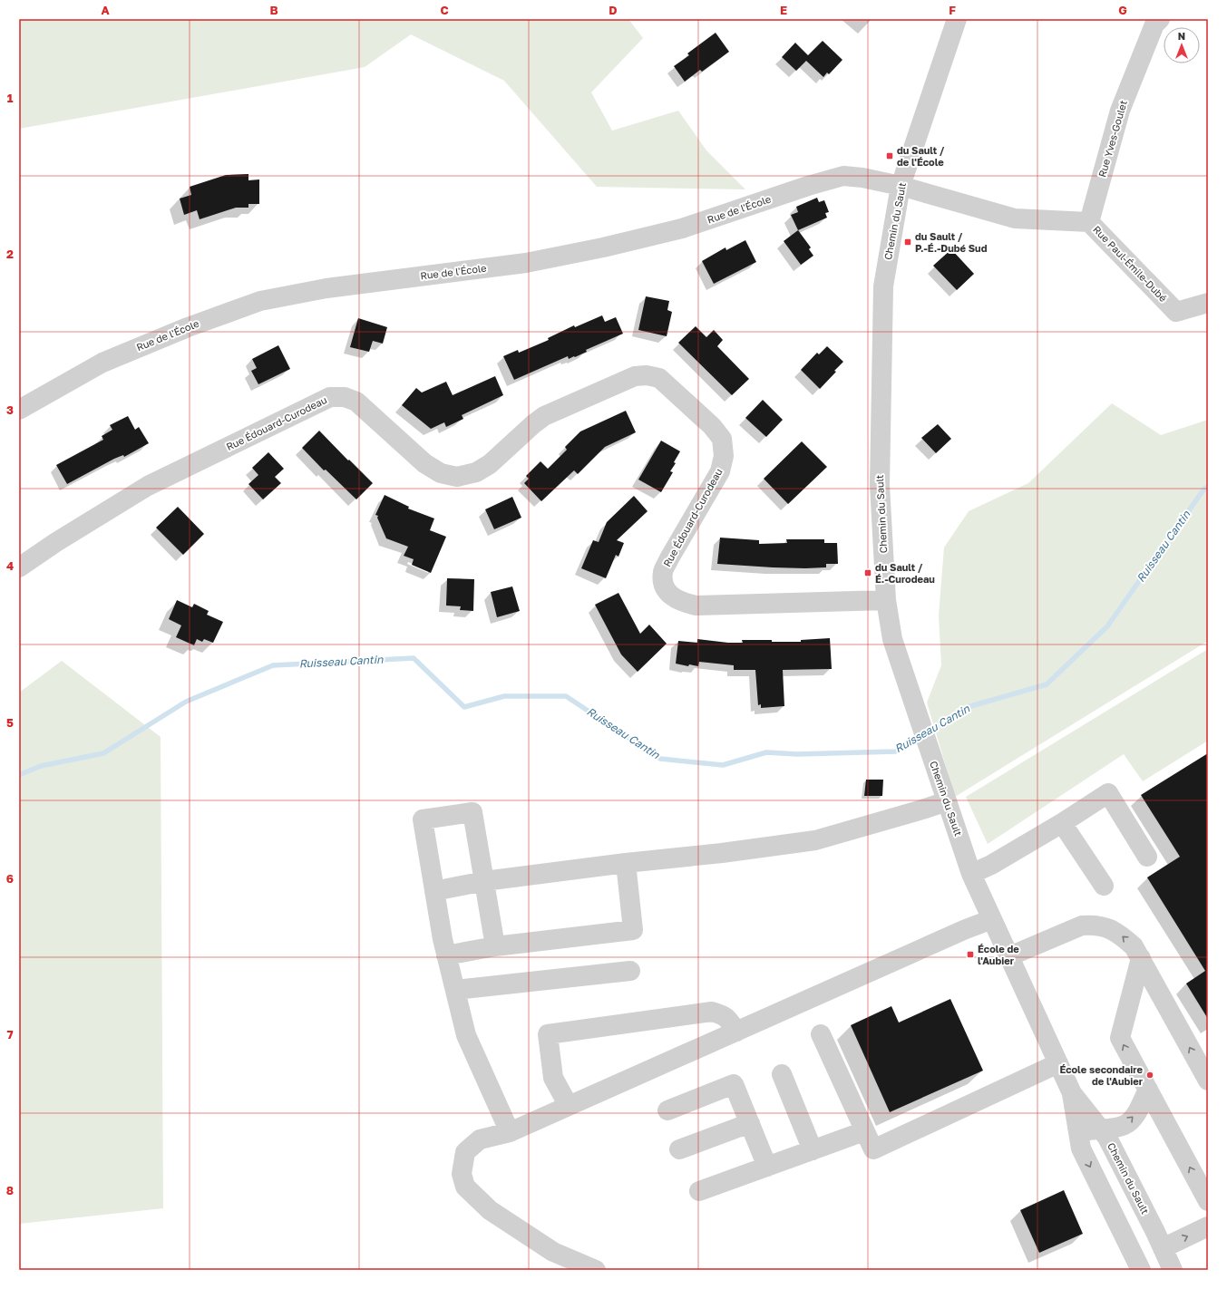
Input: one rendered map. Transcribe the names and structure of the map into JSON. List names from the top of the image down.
{
  "streets": {
    "street": [
      "Rue Yves-Goulet",
      "Rue de l'École",
      "Chemin du Sault",
      "Rue Paul-Émile-Dubé",
      "Rue Édouard-Curodeau"
    ]
  },
  "crossings": [
    ["Rue Yves-Goulet", "Rue Paul-Émile-Dubé"],
    ["Rue de l'École", "Chemin du Sault"],
    ["Rue de l'École", "Rue Paul-Émile-Dubé"],
    ["Chemin du Sault", "Rue Paul-Émile-Dubé"],
    ["Chemin du Sault", "Rue Édouard-Curodeau"]
  ],
  "water": ["Ruisseau Cantin"],
  "places": {
    "transit": [
      "du Sault / de l'École",
      "du Sault / P.-É.-Dubé Sud",
      "du Sault / É.-Curodeau",
      "École de l'Aubier"
    ],
    "other": ["École secondaire de l'Aubier"]
  },
  "north": "top",
  "grid": {
    "columns": [
      "A",
      "B",
      "C",
      "D",
      "E",
      "F",
      "G"
    ],
    "rows": [
      "1",
      "2",
      "3",
      "4",
      "5",
      "6",
      "7",
      "8"
    ]
  }
}
